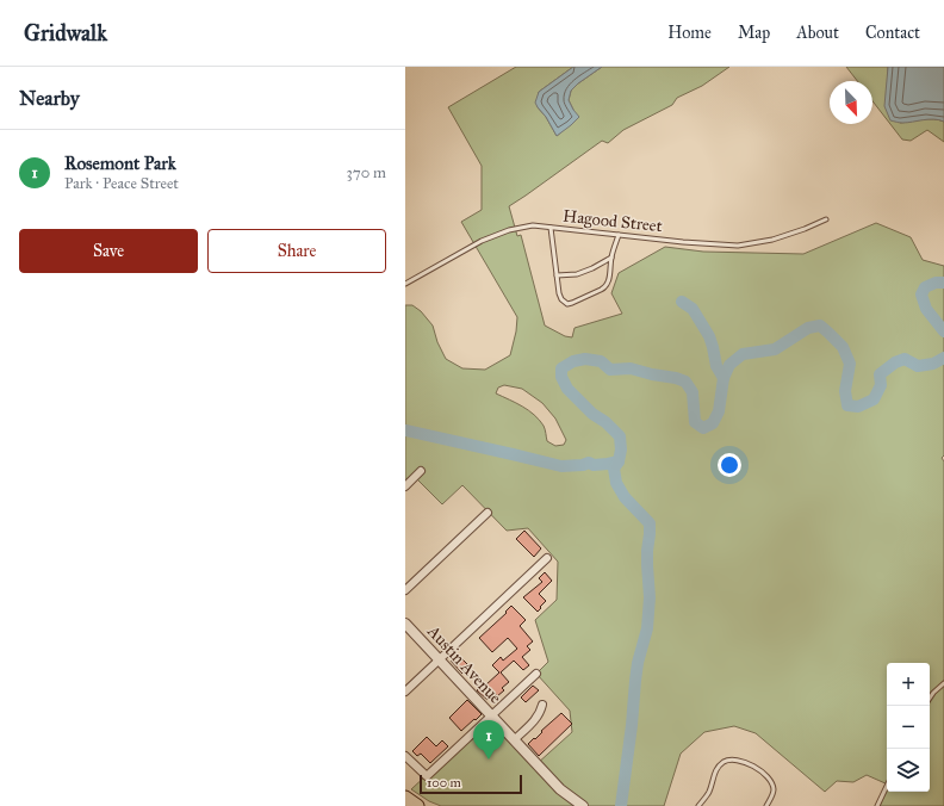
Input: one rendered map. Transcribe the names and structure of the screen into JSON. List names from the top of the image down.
{
  "streets": {
    "street": ["Austin Avenue"],
    "lane": ["Hagood Street"]
  },
  "scale_bar": "100 m",
  "north": "bottom right",
  "page": {
    "header": "Gridwalk",
    "nav": [
      "Home",
      "Map",
      "About",
      "Contact"
    ],
    "heading": "Nearby",
    "list": [
      {
        "mark": "1",
        "name": "Rosemont Park",
        "note": "Park · Peace Street",
        "value": "370 m"
      }
    ],
    "buttons": ["Save", "Share"],
    "map_buttons": ["+", "−"],
    "pins": "1",
    "scale": "100 m"
  }
}
